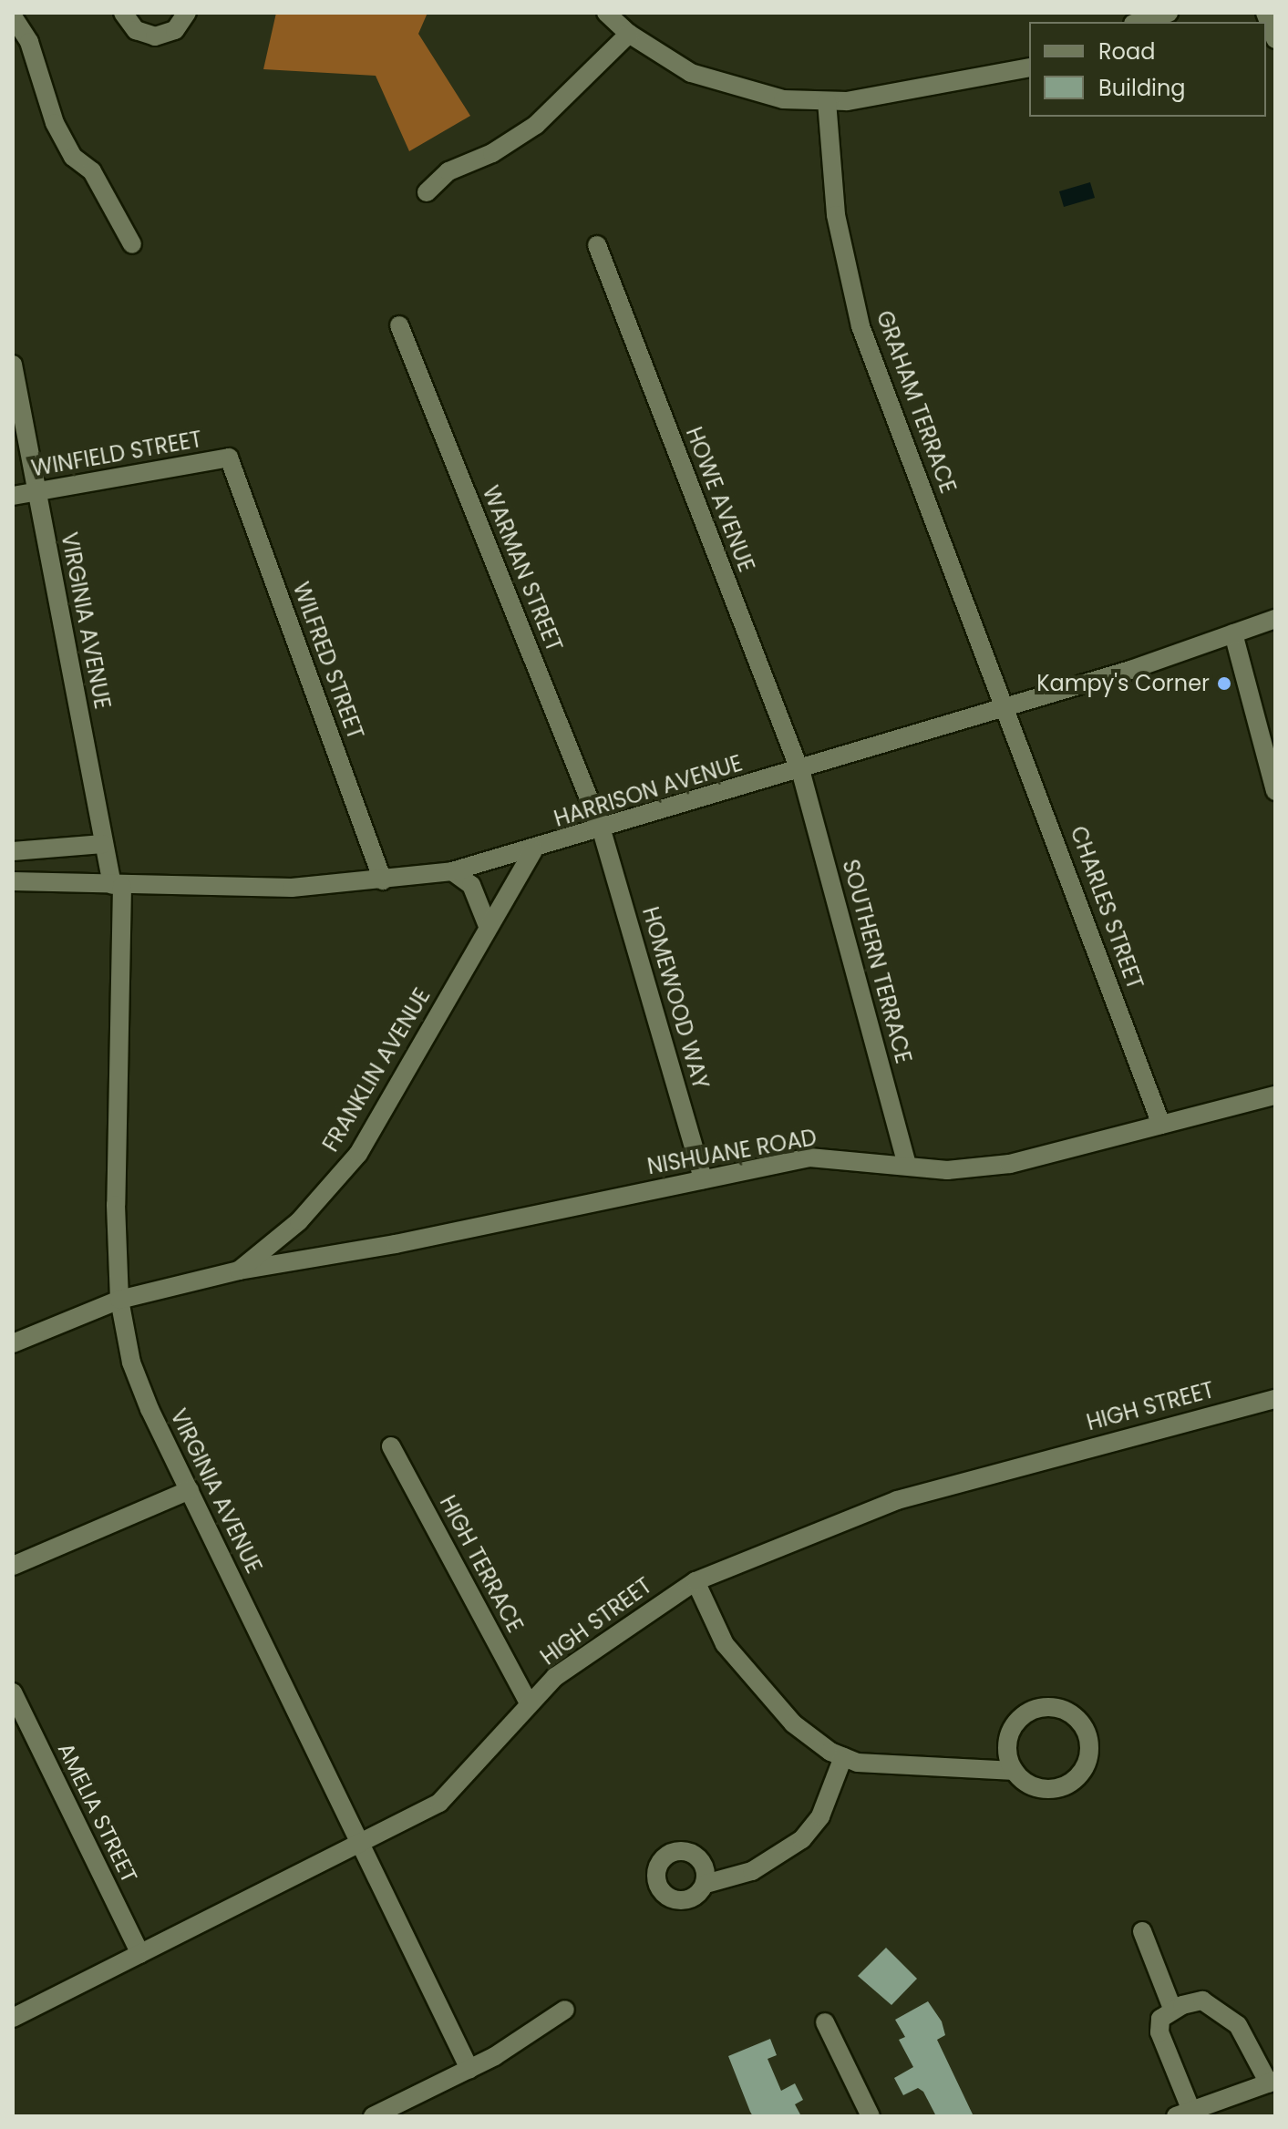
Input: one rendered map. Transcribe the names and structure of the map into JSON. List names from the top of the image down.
{
  "streets": {
    "street": [
      "GRAHAM TERRACE",
      "WINFIELD STREET",
      "HOWE AVENUE",
      "WARMAN STREET",
      "VIRGINIA AVENUE",
      "WILFRED STREET",
      "HARRISON AVENUE",
      "CHARLES STREET",
      "SOUTHERN TERRACE",
      "HOMEWOOD WAY",
      "FRANKLIN AVENUE",
      "NISHUANE ROAD",
      "HIGH STREET",
      "HIGH TERRACE",
      "AMELIA STREET"
    ]
  },
  "crossings": [
    ["GRAHAM TERRACE", "HARRISON AVENUE"],
    ["GRAHAM TERRACE", "CHARLES STREET"],
    ["WINFIELD STREET", "VIRGINIA AVENUE"],
    ["WINFIELD STREET", "WILFRED STREET"],
    ["HOWE AVENUE", "HARRISON AVENUE"],
    ["HOWE AVENUE", "SOUTHERN TERRACE"],
    ["WARMAN STREET", "HARRISON AVENUE"],
    ["WARMAN STREET", "HOMEWOOD WAY"],
    ["VIRGINIA AVENUE", "HARRISON AVENUE"],
    ["VIRGINIA AVENUE", "FRANKLIN AVENUE"],
    ["VIRGINIA AVENUE", "HIGH STREET"],
    ["WILFRED STREET", "HARRISON AVENUE"],
    ["HARRISON AVENUE", "CHARLES STREET"],
    ["HARRISON AVENUE", "SOUTHERN TERRACE"],
    ["HARRISON AVENUE", "HOMEWOOD WAY"],
    ["HARRISON AVENUE", "FRANKLIN AVENUE"],
    ["CHARLES STREET", "NISHUANE ROAD"],
    ["SOUTHERN TERRACE", "NISHUANE ROAD"],
    ["HOMEWOOD WAY", "NISHUANE ROAD"],
    ["FRANKLIN AVENUE", "NISHUANE ROAD"],
    ["HIGH STREET", "HIGH TERRACE"],
    ["HIGH STREET", "AMELIA STREET"]
  ],
  "places": ["Kampy's Corner"],
  "legend": ["Road", "Building"]
}
